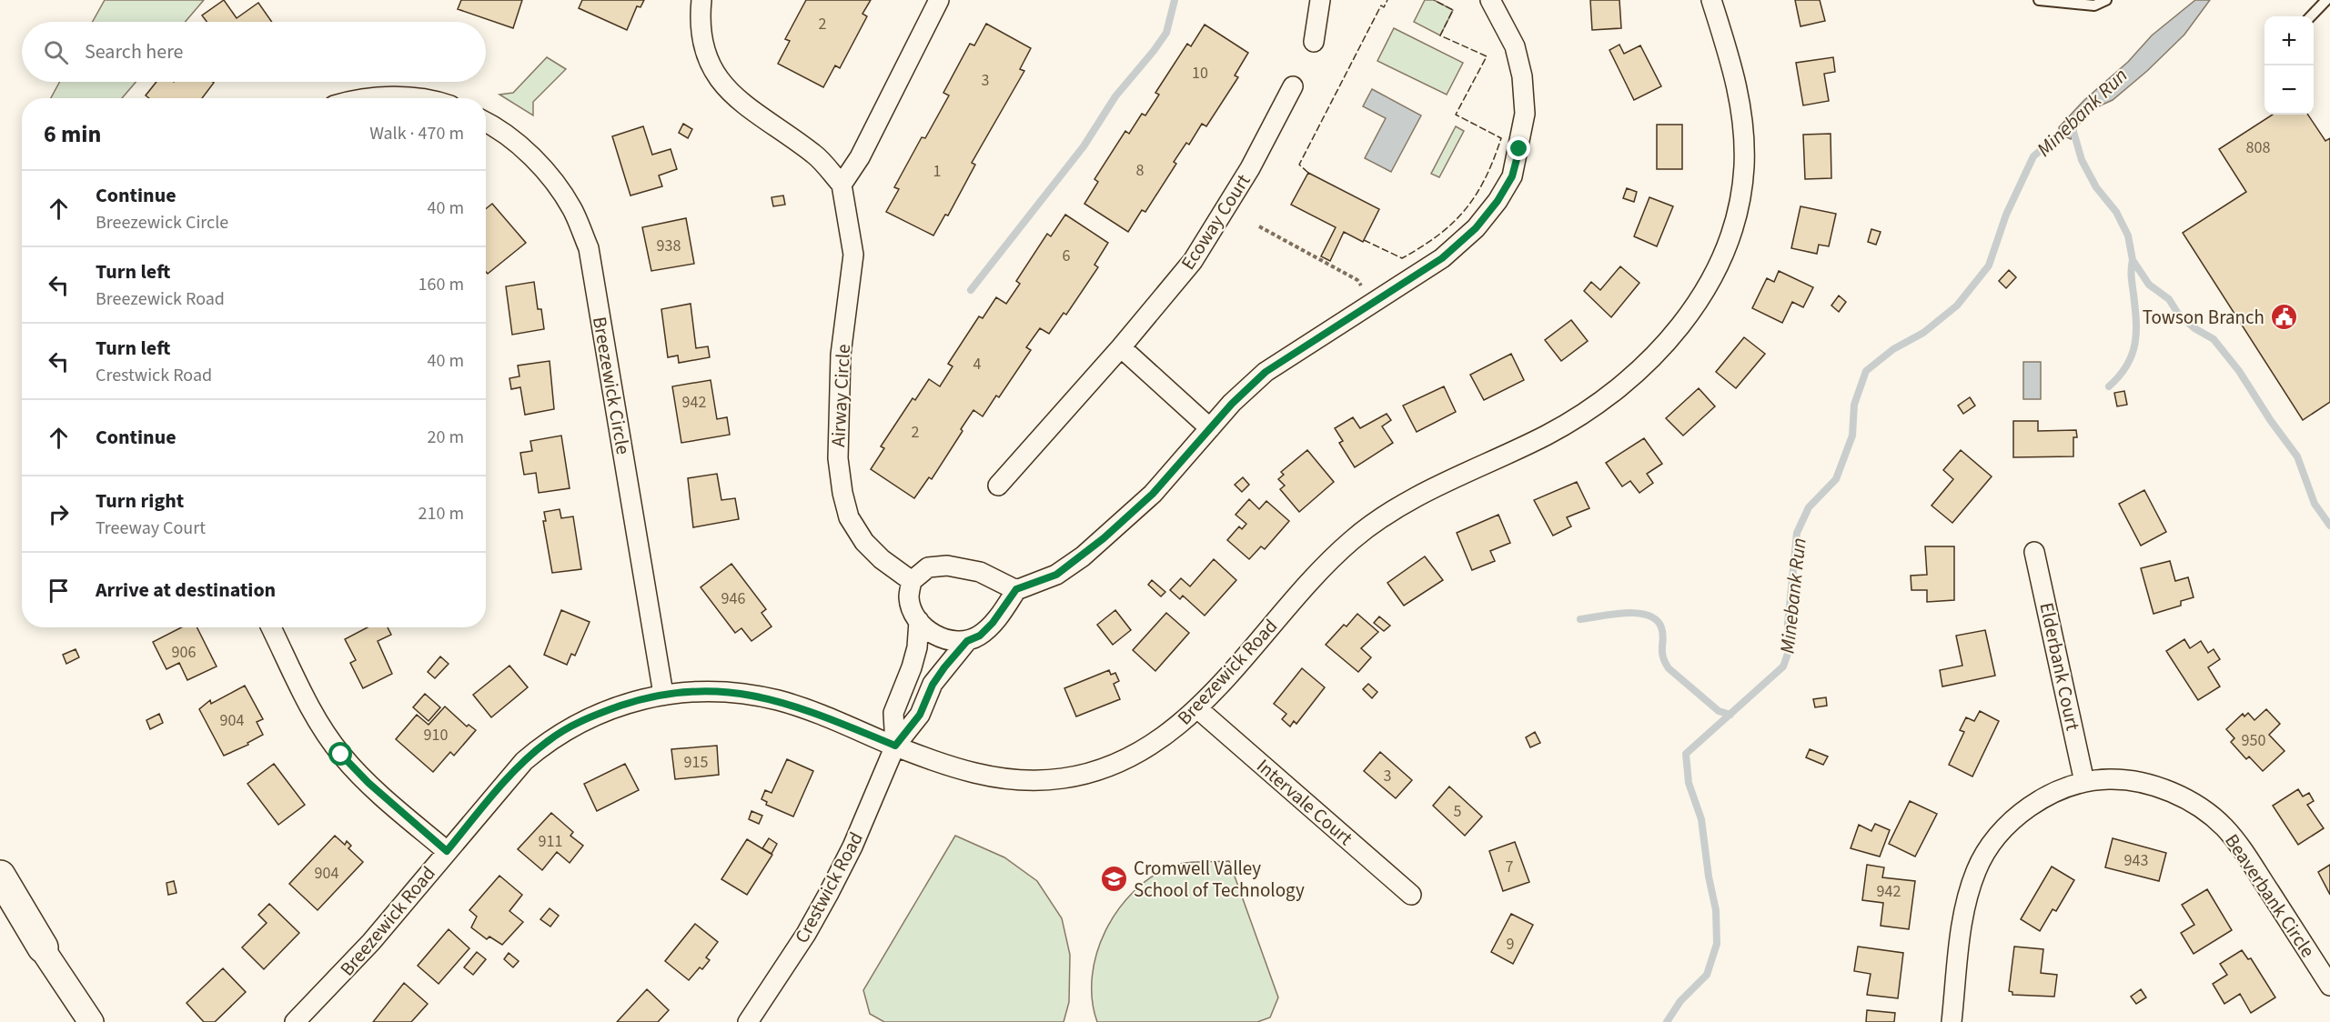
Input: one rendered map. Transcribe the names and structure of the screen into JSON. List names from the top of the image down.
{
  "streets": {
    "street": [
      "Ecoway Court",
      "Breezewick Circle",
      "Airway Circle",
      "Elderbank Court",
      "Breezewick Road",
      "Intervale Court",
      "Crestwick Road",
      "Beaverbank Circle"
    ]
  },
  "crossings": [
    ["Breezewick Circle", "Breezewick Road"],
    ["Airway Circle", "Crestwick Road"],
    ["Elderbank Court", "Beaverbank Circle"],
    ["Breezewick Road", "Intervale Court"],
    ["Breezewick Road", "Crestwick Road"]
  ],
  "water": ["Minebank Run"],
  "places": {
    "public building": ["Towson Branch"],
    "school or university": ["Cromwell Valley School of Technology"]
  },
  "house_numbers": [
    "2",
    "10",
    "3",
    "808",
    "8",
    "1",
    "938",
    "6",
    "4",
    "942",
    "2",
    "946",
    "906",
    "904",
    "910",
    "950",
    "915",
    "3",
    "5",
    "911",
    "943",
    "7",
    "904",
    "942",
    "9"
  ],
  "page": {
    "map_buttons": ["+", "−"],
    "search": "Search here",
    "heading": ["6 min", "Walk · 470 m"],
    "list": [
      ["Continue", "Breezewick Circle", "40 m"],
      ["Turn left", "Breezewick Road", "160 m"],
      ["Turn left", "Crestwick Road", "40 m"],
      ["Continue", "20 m"],
      ["Turn right", "Treeway Court", "210 m"],
      "Arrive at destination"
    ]
  }
}
